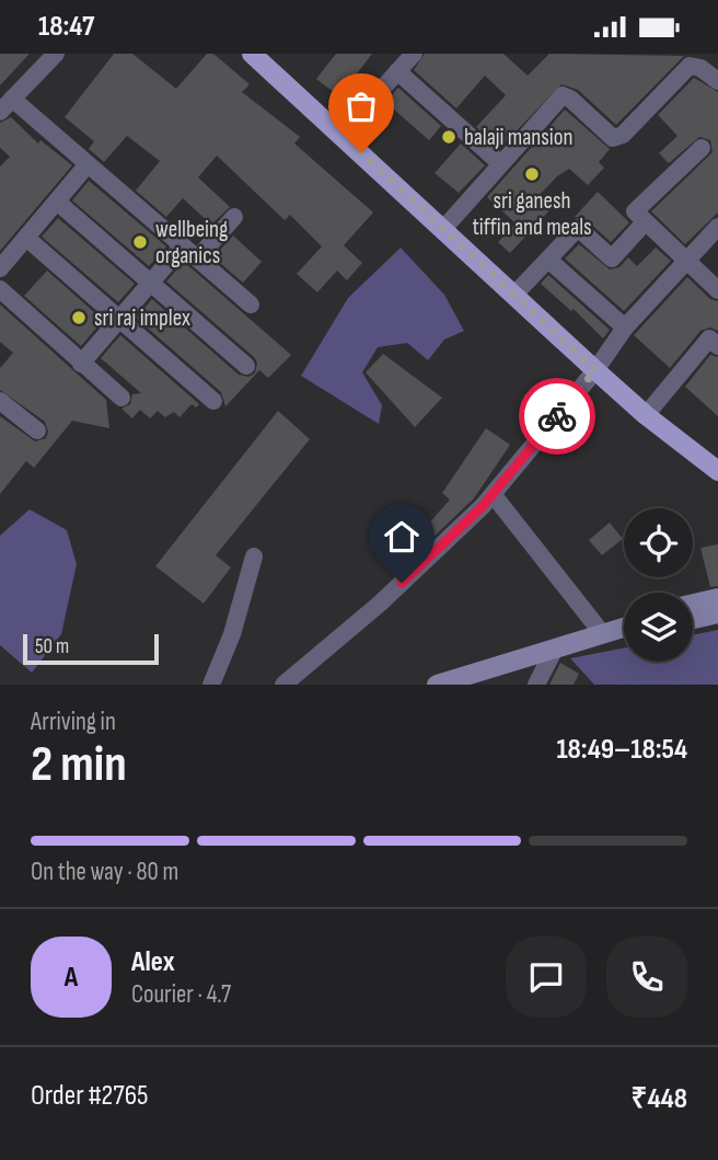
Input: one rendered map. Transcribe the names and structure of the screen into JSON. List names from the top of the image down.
{
  "places": [
    "balaji mansion",
    "sri ganesh tiffin and meals",
    "wellbeing organics",
    "sri raj implex"
  ],
  "scale_bar": "50 m",
  "page": {
    "status": "18:47",
    "scale": "50 m",
    "heading": ["2 min", "Arriving in", "18:49–18:54"],
    "panel": [
      "Alex",
      "Courier · 4.7",
      "Order #2765",
      "₹448"
    ],
    "bar": "On the way · 80 m",
    "round": "A"
  }
}
